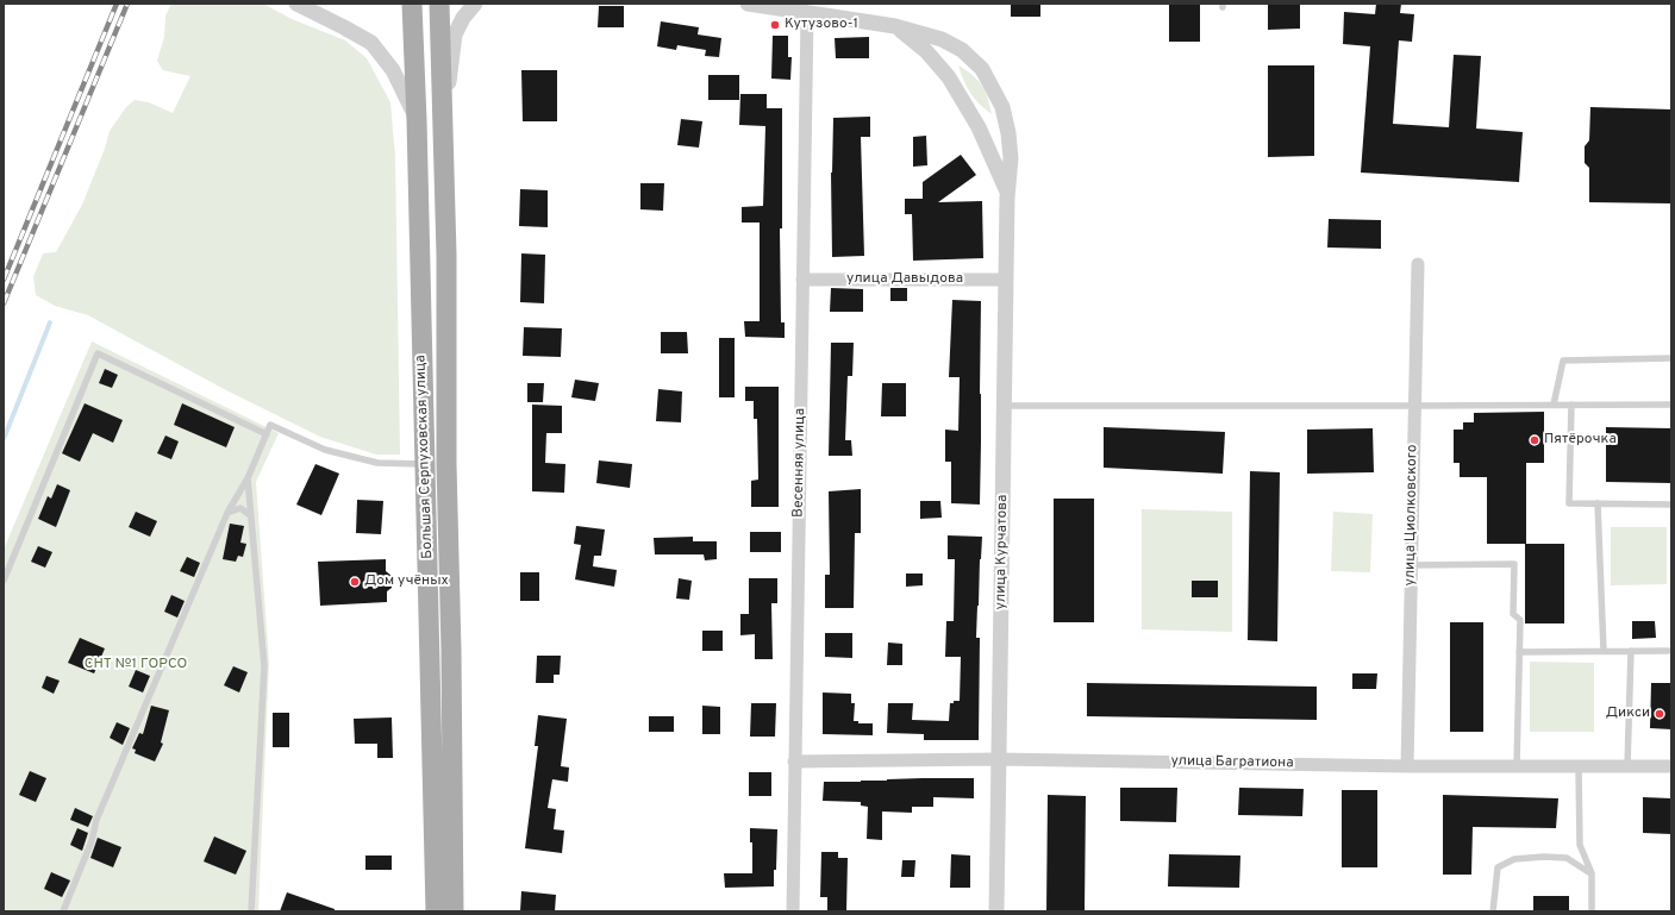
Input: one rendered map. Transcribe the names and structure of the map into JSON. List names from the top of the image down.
{
  "streets": {
    "main road": ["Большая Серпуховская улица"],
    "street": [
      "улица Давыдова",
      "Весенняя улица",
      "улица Циолковского",
      "улица Курчатова",
      "улица Багратиона"
    ]
  },
  "crossings": [
    ["улица Давыдова", "Весенняя улица"],
    ["улица Давыдова", "улица Курчатова"],
    ["Весенняя улица", "улица Багратиона"],
    ["улица Циолковского", "улица Багратиона"],
    ["улица Курчатова", "улица Багратиона"]
  ],
  "parks": ["СНТ №1 ГОРСО"],
  "places": [
    "Кутузово-1",
    "Пятёрочка",
    "Дом учёных",
    "Дикси"
  ]
}
